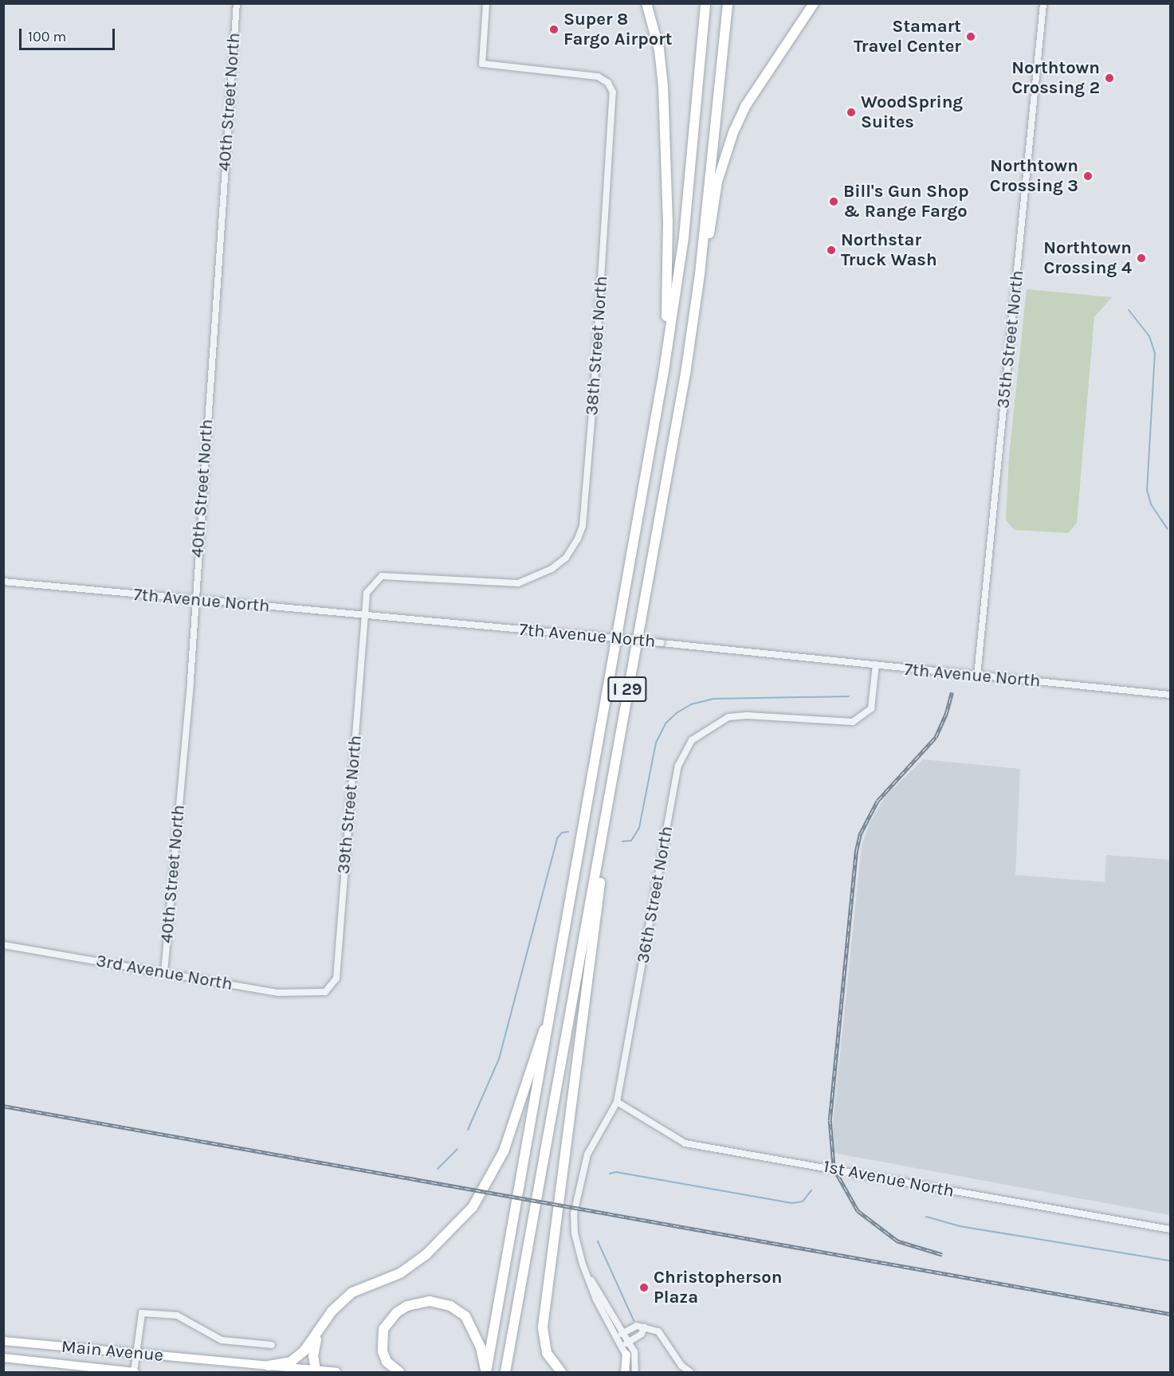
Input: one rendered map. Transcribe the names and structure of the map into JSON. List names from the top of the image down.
{
  "streets": {
    "highway": ["I 29"],
    "main road": ["Main Avenue"],
    "street": [
      "40th Street North",
      "35th Street North",
      "38th Street North",
      "7th Avenue North",
      "39th Street North",
      "36th Street North",
      "3rd Avenue North",
      "1st Avenue North"
    ]
  },
  "crossings": [
    ["40th Street North", "7th Avenue North"],
    ["40th Street North", "3rd Avenue North"],
    ["35th Street North", "7th Avenue North"],
    ["38th Street North", "7th Avenue North"],
    ["38th Street North", "39th Street North"],
    ["7th Avenue North", "39th Street North"],
    ["7th Avenue North", "36th Street North"],
    ["39th Street North", "3rd Avenue North"],
    ["36th Street North", "1st Avenue North"]
  ],
  "places": [
    "Super 8 Fargo Airport",
    "Stamart Travel Center",
    "Northtown Crossing 2",
    "WoodSpring Suites",
    "Northtown Crossing 3",
    "Bill's Gun Shop & Range Fargo",
    "Northstar Truck Wash",
    "Northtown Crossing 4",
    "Christopherson Plaza"
  ],
  "scale_bar": "100 m"
}
